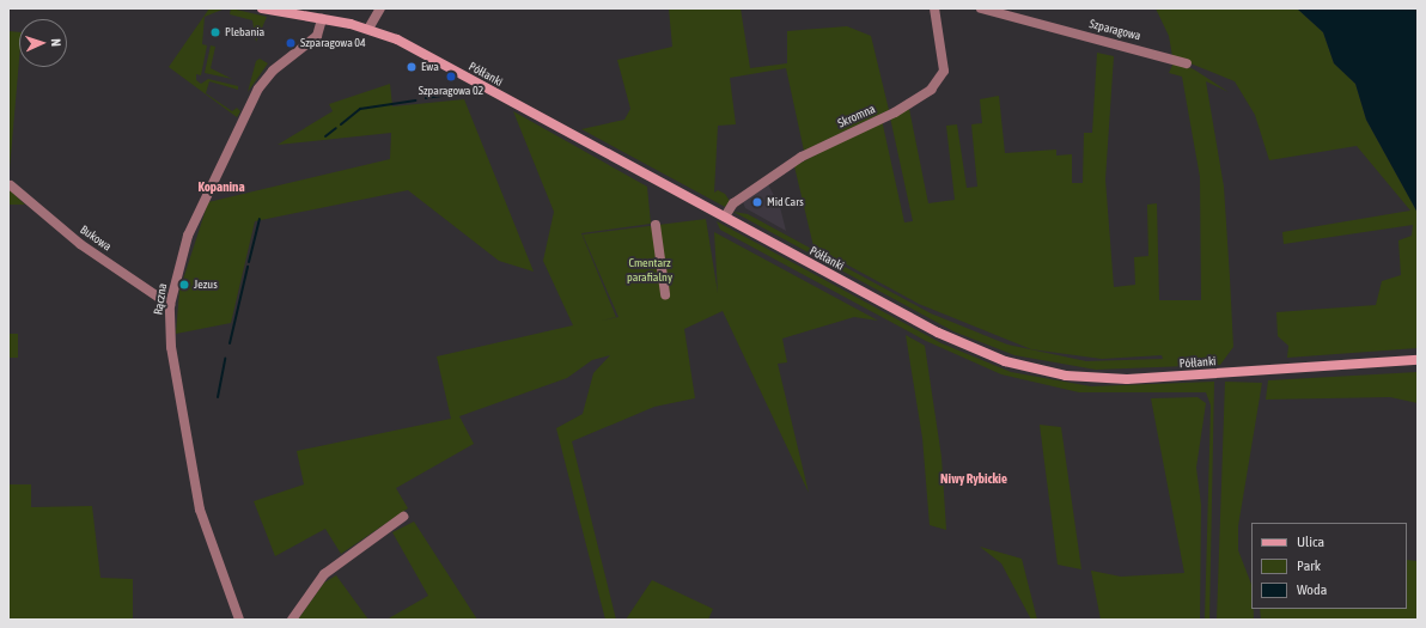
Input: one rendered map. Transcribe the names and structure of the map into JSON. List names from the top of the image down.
{
  "streets": {
    "street": [
      "Szparagowa",
      "Półłanki",
      "Skromna",
      "Bukowa",
      "Rączna"
    ]
  },
  "crossings": [
    ["Półłanki", "Skromna"],
    ["Półłanki", "Rączna"],
    ["Bukowa", "Rączna"]
  ],
  "districts": ["Kopanina", "Niwy Rybickie"],
  "parks": ["Cmentarz parafialny"],
  "places": [
    "Plebania",
    "Szparagowa 04",
    "Ewa",
    "Szparagowa 02",
    "Mid Cars",
    "Jezus"
  ],
  "legend": ["Ulica", "Park", "Woda"],
  "north": "right"
}
